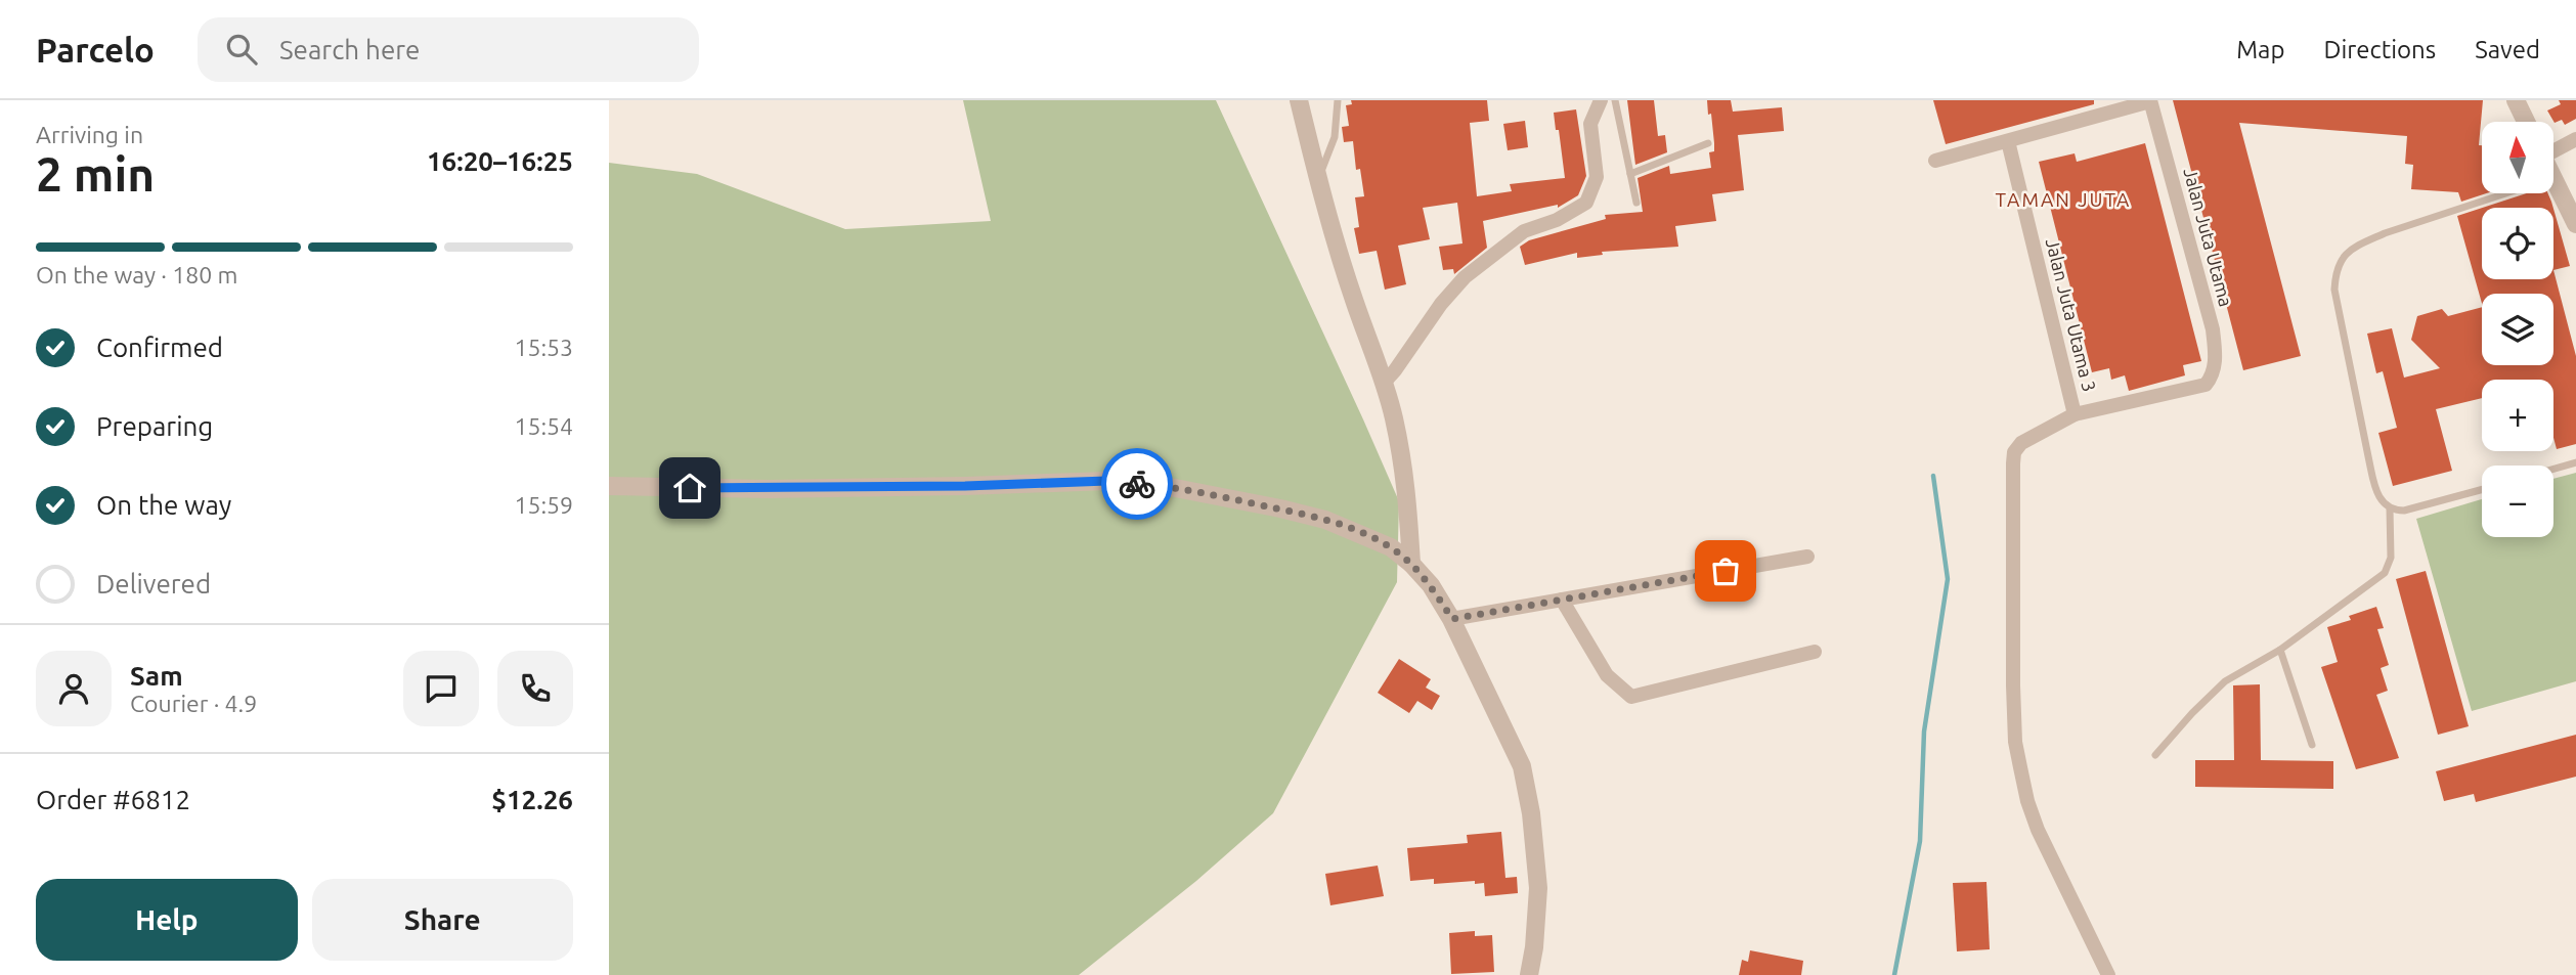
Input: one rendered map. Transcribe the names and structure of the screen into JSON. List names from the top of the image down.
{
  "streets": {
    "street": ["Jalan Juta Utama", "Jalan Juta Utama 3"]
  },
  "crossings": [
    ["Jalan Juta Utama", "Jalan Juta Utama 3"]
  ],
  "districts": ["TAMAN JUTA"],
  "north": "top",
  "page": {
    "header": "Parcelo",
    "search": "Search here",
    "nav": ["Map", "Directions", "Saved"],
    "heading": ["2 min", "Arriving in", "16:20–16:25"],
    "panel": [
      "Sam",
      "Courier · 4.9",
      "Order #6812",
      "$12.26"
    ],
    "map_buttons": ["+", "−"],
    "bar": "On the way · 180 m",
    "list": [
      ["Confirmed", "15:53"],
      ["Preparing", "15:54"],
      ["On the way", "15:59"],
      "Delivered"
    ],
    "buttons": ["Help", "Share"]
  }
}
